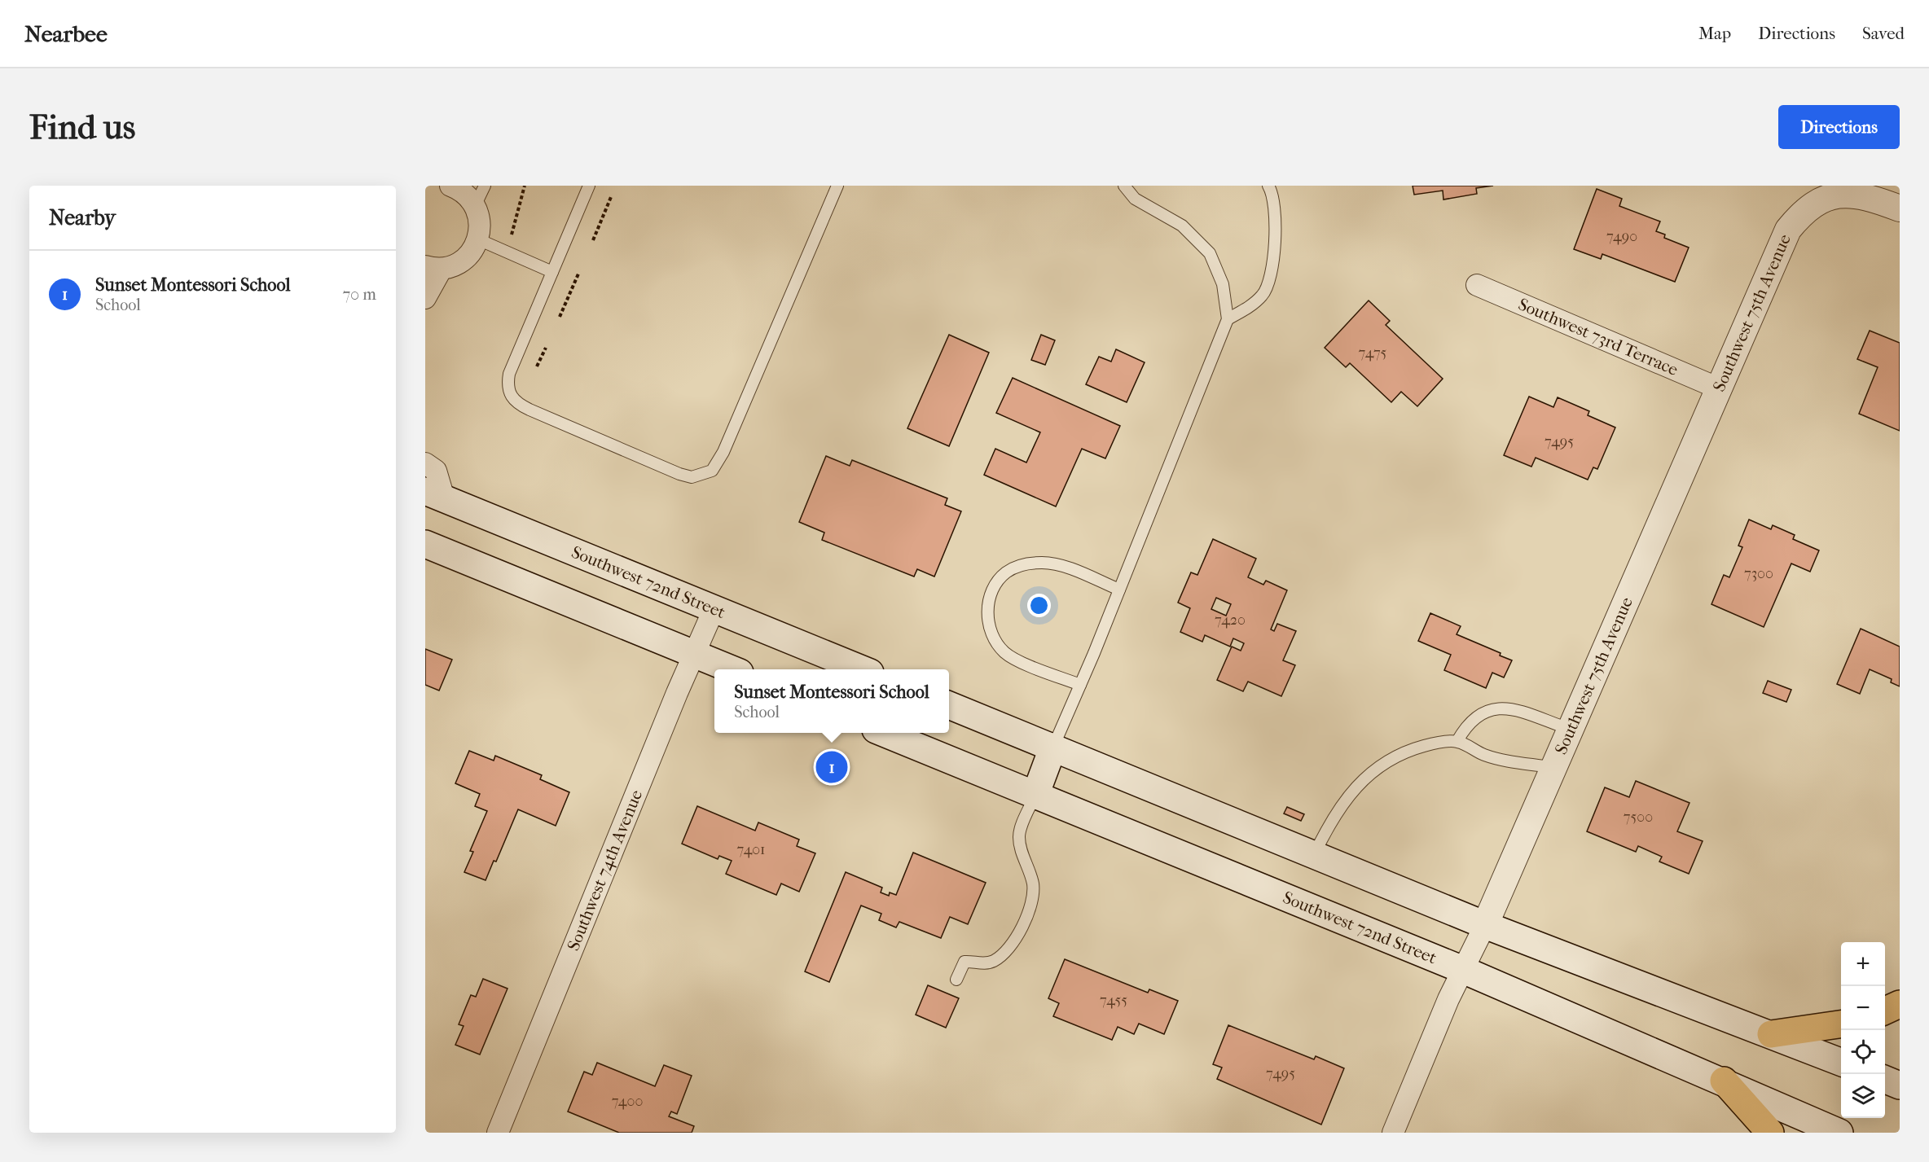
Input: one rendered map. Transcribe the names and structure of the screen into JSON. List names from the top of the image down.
{
  "streets": {
    "main road": ["Southwest 72nd Street"],
    "street": ["Southwest 75th Avenue", "Southwest 73rd Terrace", "Southwest 74th Avenue"]
  },
  "crossings": [
    ["Southwest 75th Avenue", "Southwest 73rd Terrace"],
    ["Southwest 75th Avenue", "Southwest 72nd Street"],
    ["Southwest 72nd Street", "Southwest 74th Avenue"]
  ],
  "house_numbers": [
    "7490",
    "7475",
    "7495",
    "7300",
    "7420",
    "7500",
    "7401",
    "7455",
    "7495",
    "7400"
  ],
  "page": {
    "header": "Nearbee",
    "nav": ["Map", "Directions", "Saved"],
    "buttons": "Directions",
    "title": "Find us",
    "heading": "Nearby",
    "list": [
      {
        "mark": "1",
        "name": "Sunset Montessori School",
        "note": "School",
        "value": "70 m"
      }
    ],
    "popup": ["Sunset Montessori School", "School"],
    "pins": "1",
    "map_buttons": ["+", "−"]
  }
}
